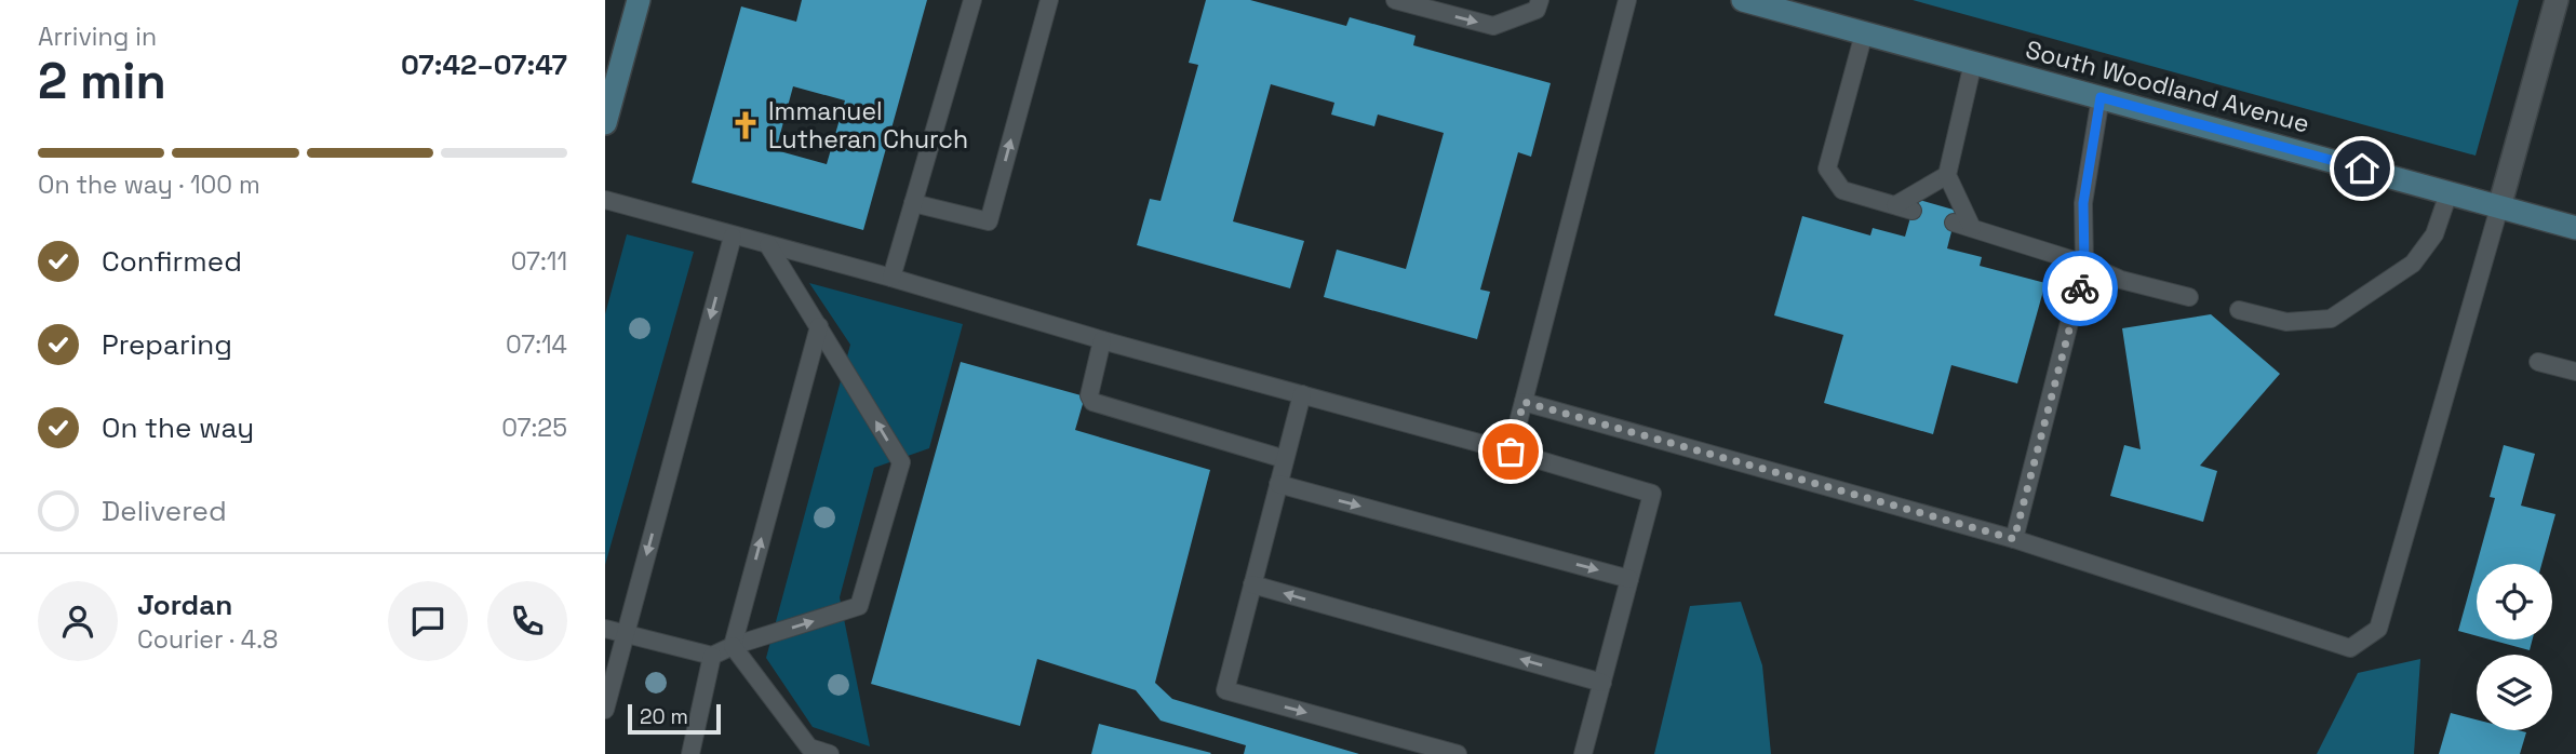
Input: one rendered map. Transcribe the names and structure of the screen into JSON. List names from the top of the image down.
{
  "streets": {
    "street": ["South Woodland Avenue"]
  },
  "places": {
    "church": ["Immanuel Lutheran Church"]
  },
  "scale_bar": "20 m",
  "page": {
    "heading": ["2 min", "Arriving in", "07:42–07:47"],
    "panel": ["Jordan", "Courier · 4.8"],
    "bar": "On the way · 100 m",
    "list": [
      ["Confirmed", "07:11"],
      ["Preparing", "07:14"],
      ["On the way", "07:25"],
      "Delivered"
    ],
    "scale": "20 m"
  }
}
